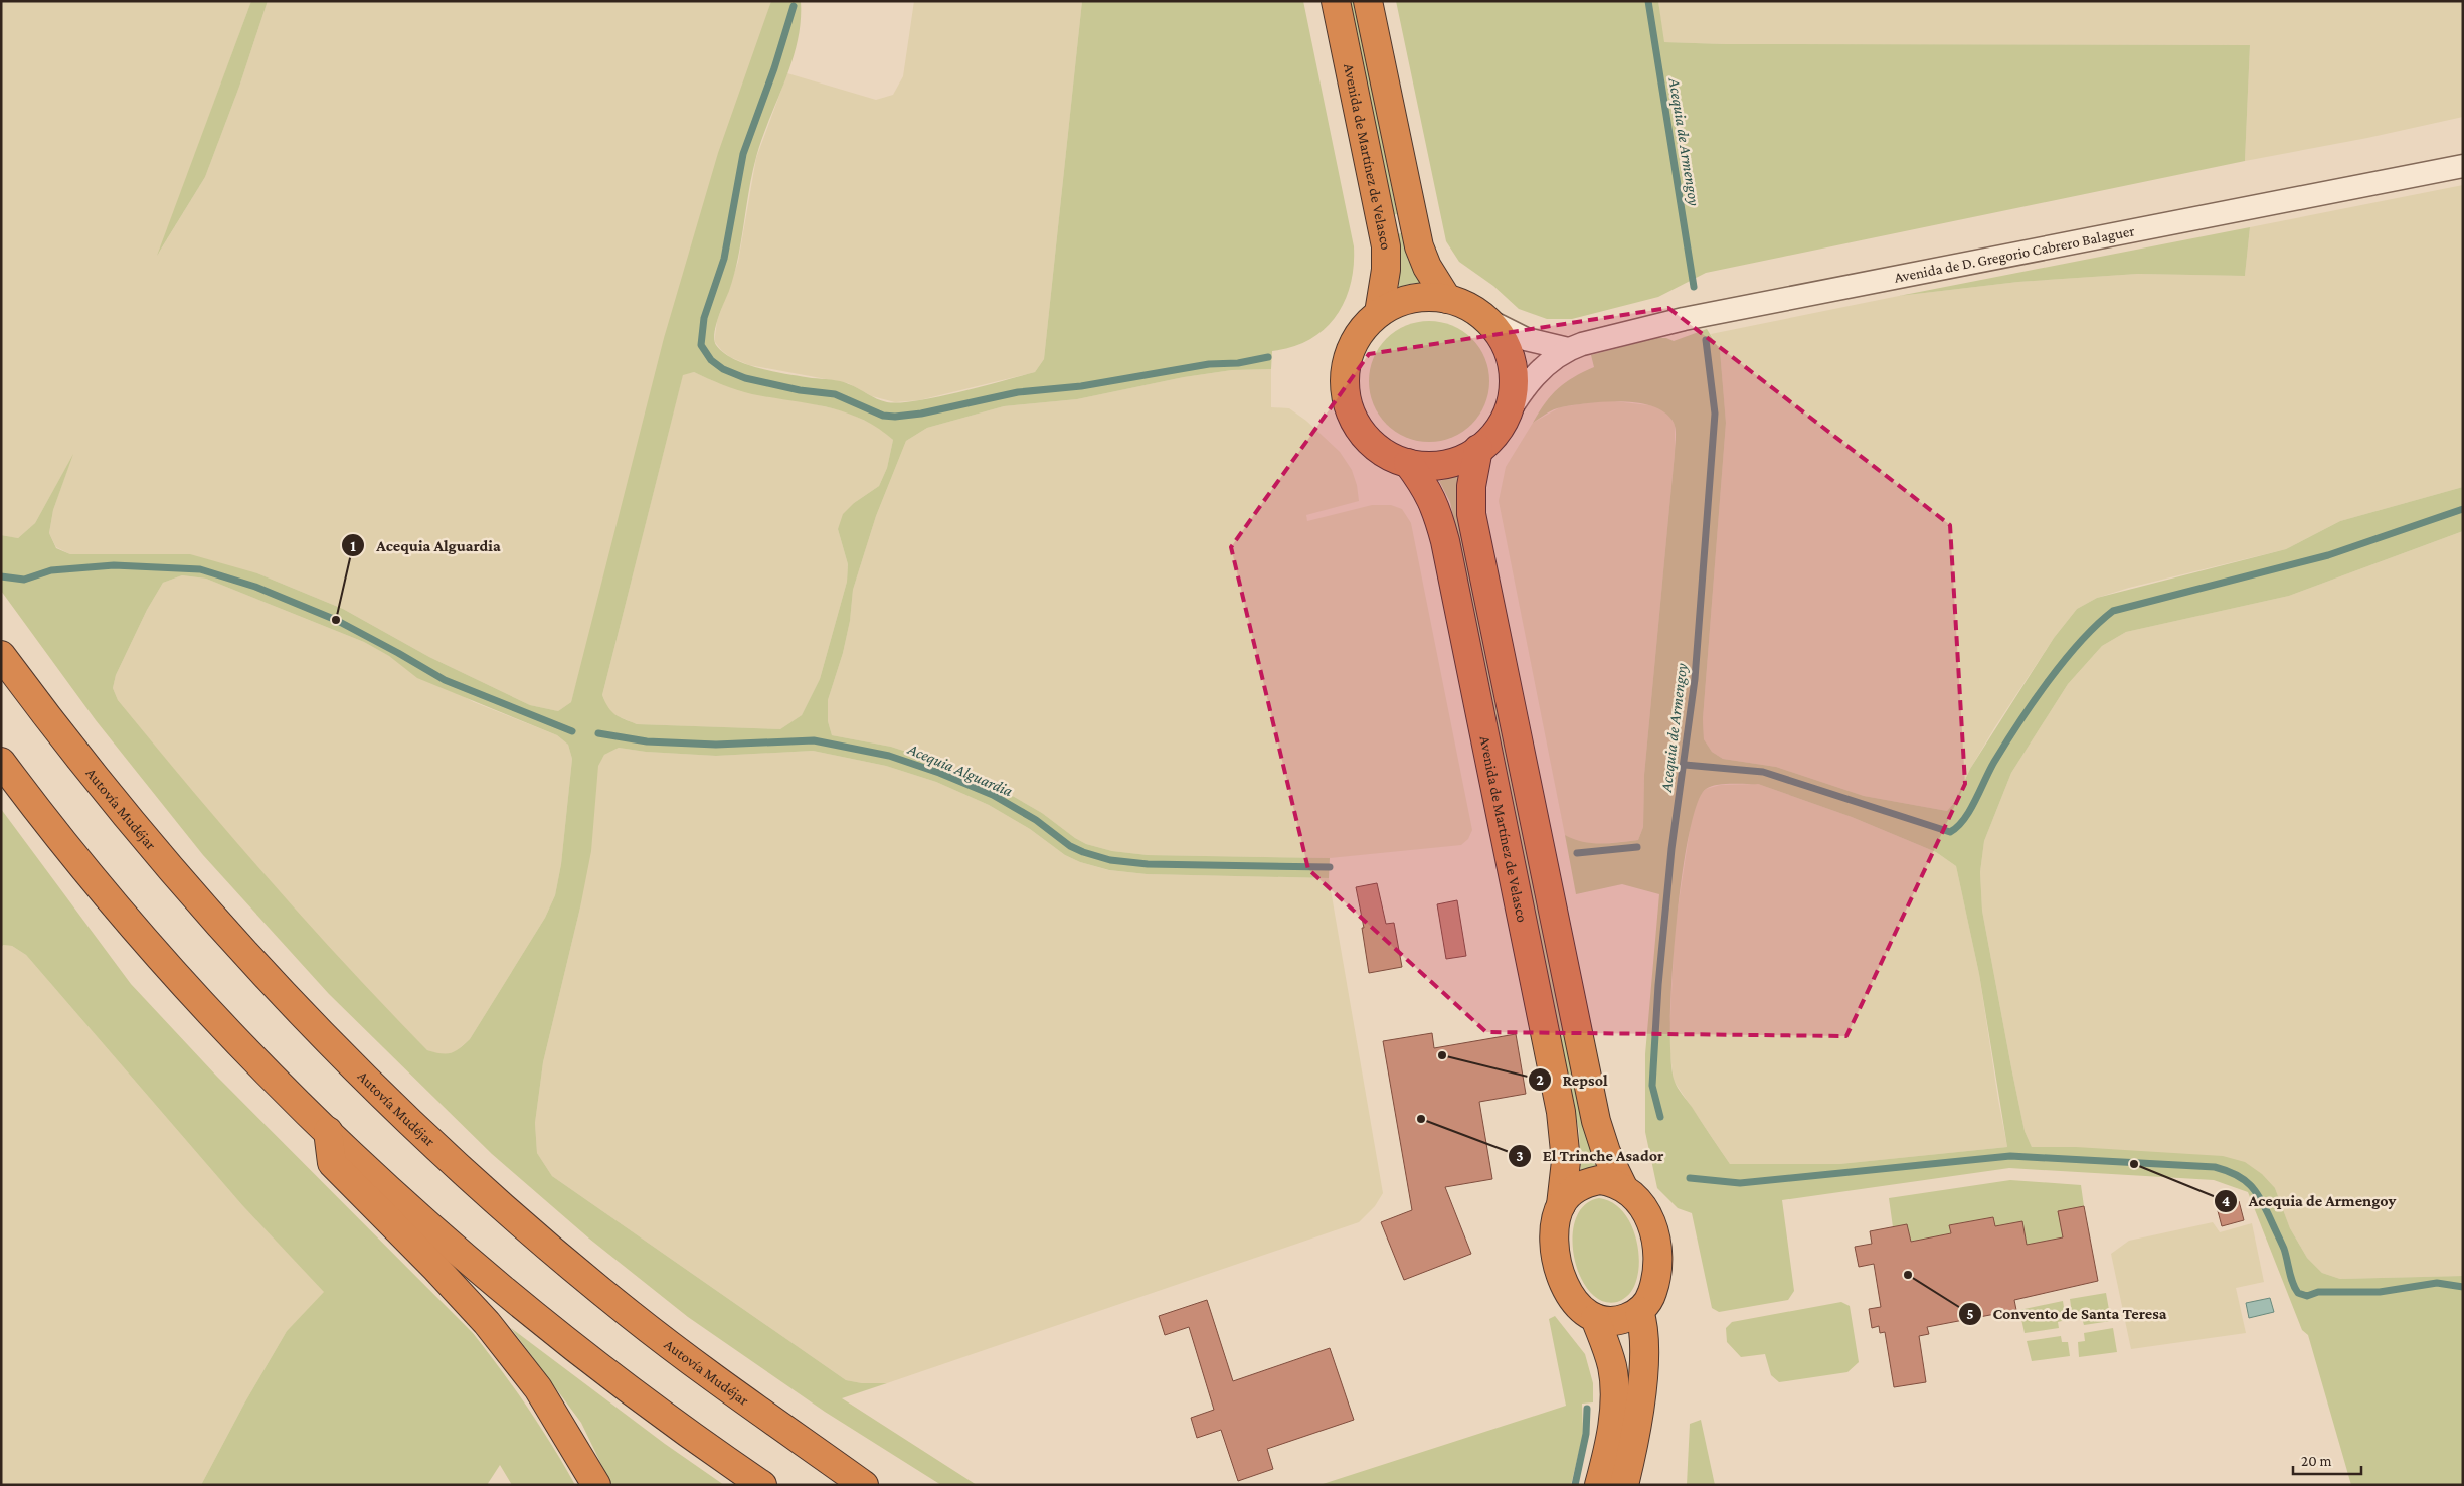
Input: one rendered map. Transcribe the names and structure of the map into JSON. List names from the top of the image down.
{
  "streets": {
    "highway": ["Avenida de Martínez de Velasco", "Autovía Mudéjar"],
    "street": ["Avenida de D. Gregorio Cabrero Balaguer"]
  },
  "crossings": [
    ["Avenida de Martínez de Velasco", "Avenida de D. Gregorio Cabrero Balaguer"]
  ],
  "water": ["Acequia de Armengoy", "Acequia Alguardia"],
  "places": [
    "Acequia Alguardia",
    "Repsol",
    "El Trinche Asador",
    "Acequia de Armengoy",
    "Convento de Santa Teresa"
  ],
  "scale_bar": "20 m"
}
